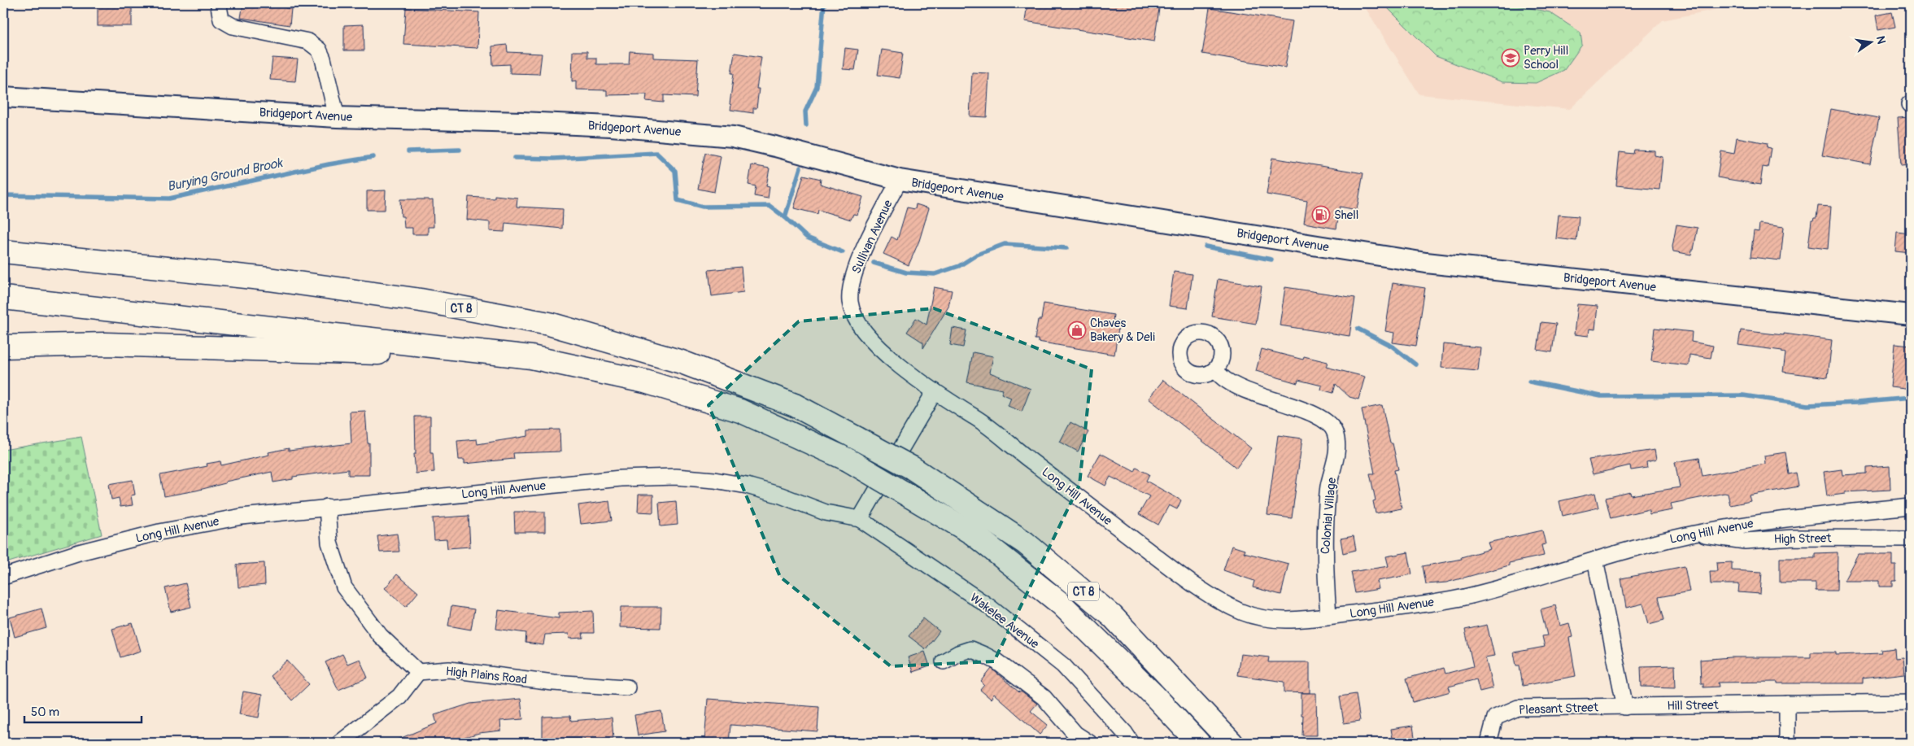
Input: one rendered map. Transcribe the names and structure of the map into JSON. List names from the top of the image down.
{
  "streets": {
    "highway": ["CT 8"],
    "main road": ["Bridgeport Avenue"],
    "street": [
      "Sullivan Avenue",
      "Long Hill Avenue",
      "Colonial Village",
      "High Street",
      "Wakelee Avenue",
      "High Plains Road",
      "Hill Street",
      "Pleasant Street"
    ]
  },
  "crossings": [
    ["Bridgeport Avenue", "Sullivan Avenue"],
    ["Sullivan Avenue", "Long Hill Avenue"],
    ["Long Hill Avenue", "Colonial Village"],
    ["Long Hill Avenue", "High Street"],
    ["Long Hill Avenue", "Wakelee Avenue"],
    ["Hill Street", "Pleasant Street"]
  ],
  "water": ["Burying Ground Brook"],
  "places": {
    "school or university": ["Perry Hill School"],
    "fuel station": ["Shell"],
    "shop": ["Chaves Bakery & Deli"]
  },
  "scale_bar": "50 m",
  "north": "right"
}
